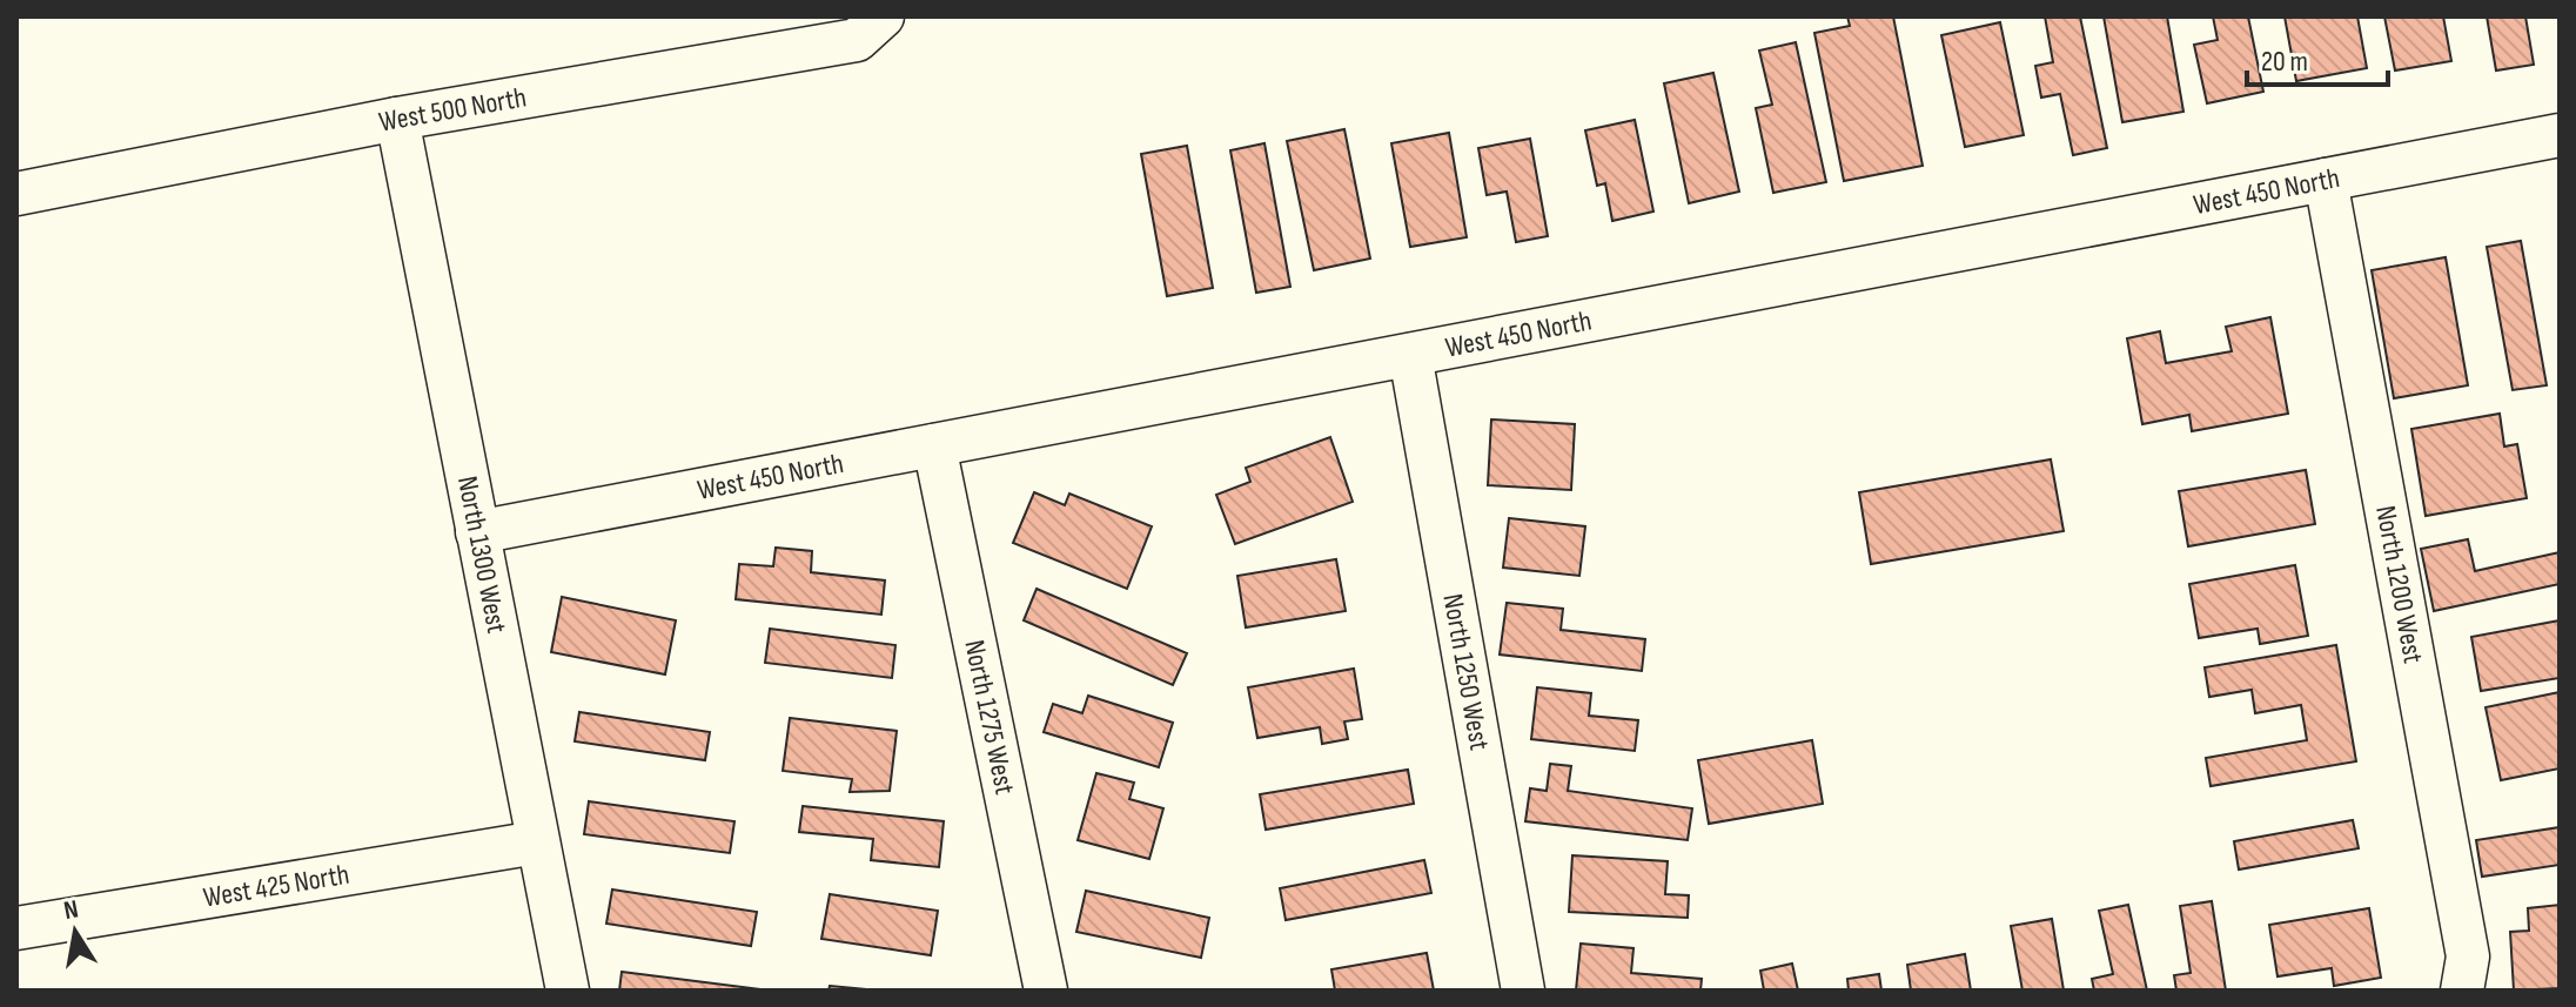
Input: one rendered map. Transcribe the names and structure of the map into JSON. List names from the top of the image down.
{
  "streets": {
    "street": [
      "West 500 North",
      "West 450 North",
      "North 1300 West",
      "North 1200 West",
      "North 1250 West",
      "North 1275 West",
      "West 425 North"
    ]
  },
  "crossings": [
    ["West 500 North", "North 1300 West"],
    ["West 450 North", "North 1300 West"],
    ["West 450 North", "North 1200 West"],
    ["West 450 North", "North 1250 West"],
    ["West 450 North", "North 1275 West"],
    ["North 1300 West", "West 425 North"]
  ],
  "scale_bar": "20 m",
  "north": "top"
}
